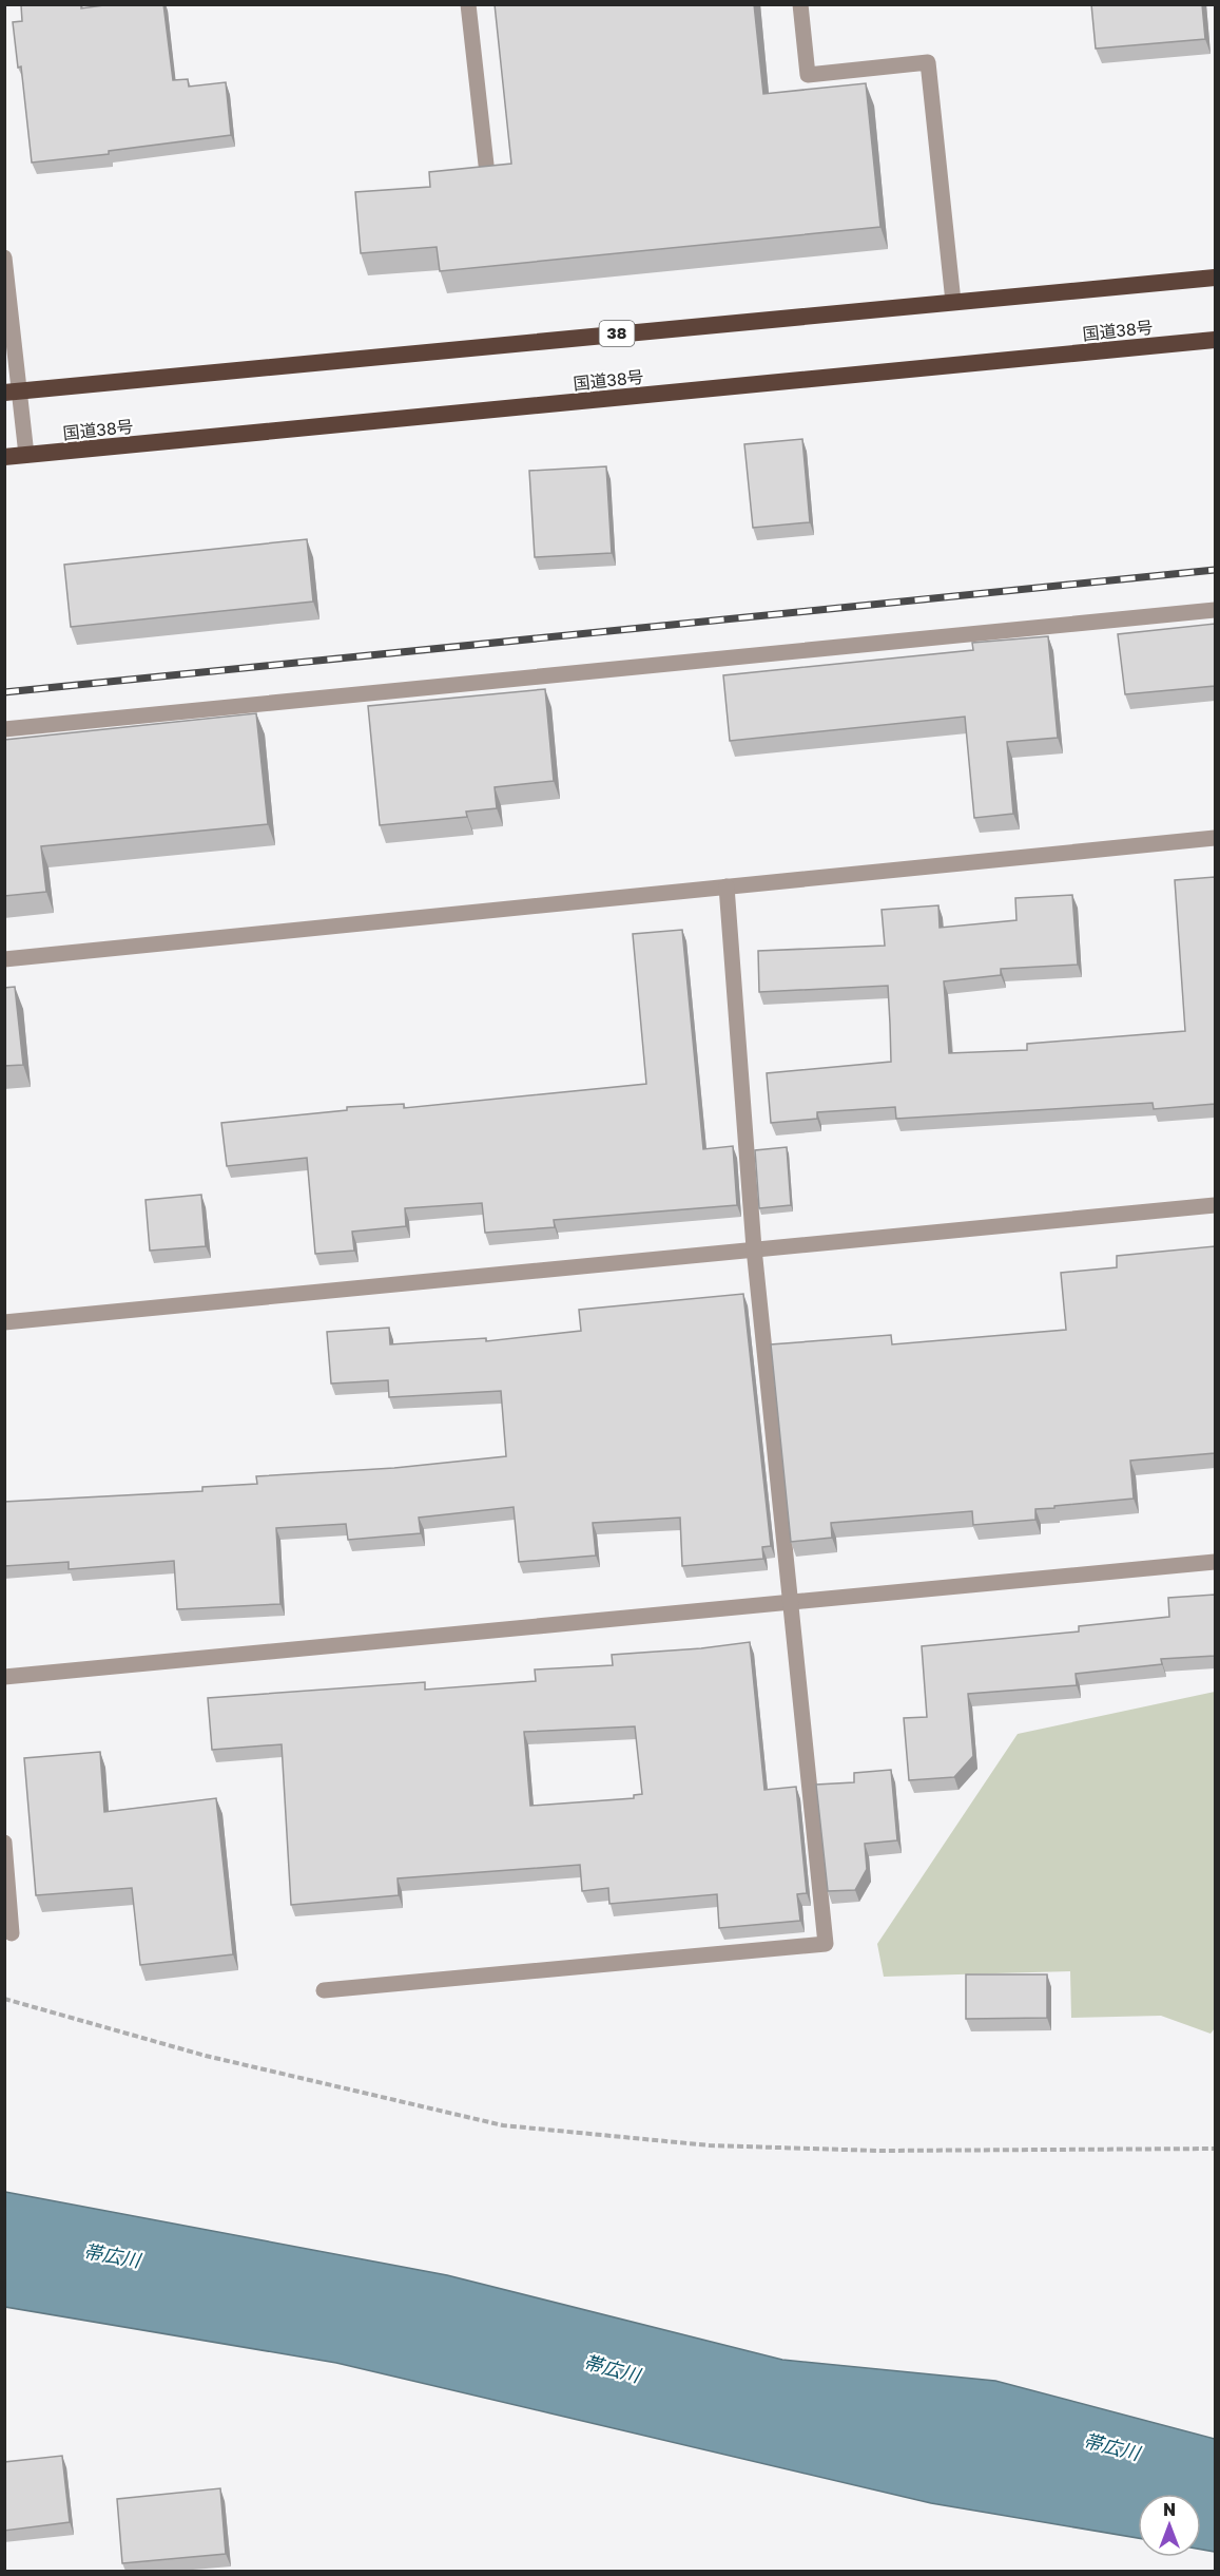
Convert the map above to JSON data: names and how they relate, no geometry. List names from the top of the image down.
{
  "streets": {
    "highway": ["国道38号", "38"]
  },
  "water": ["帯広川"],
  "north": "top"
}
